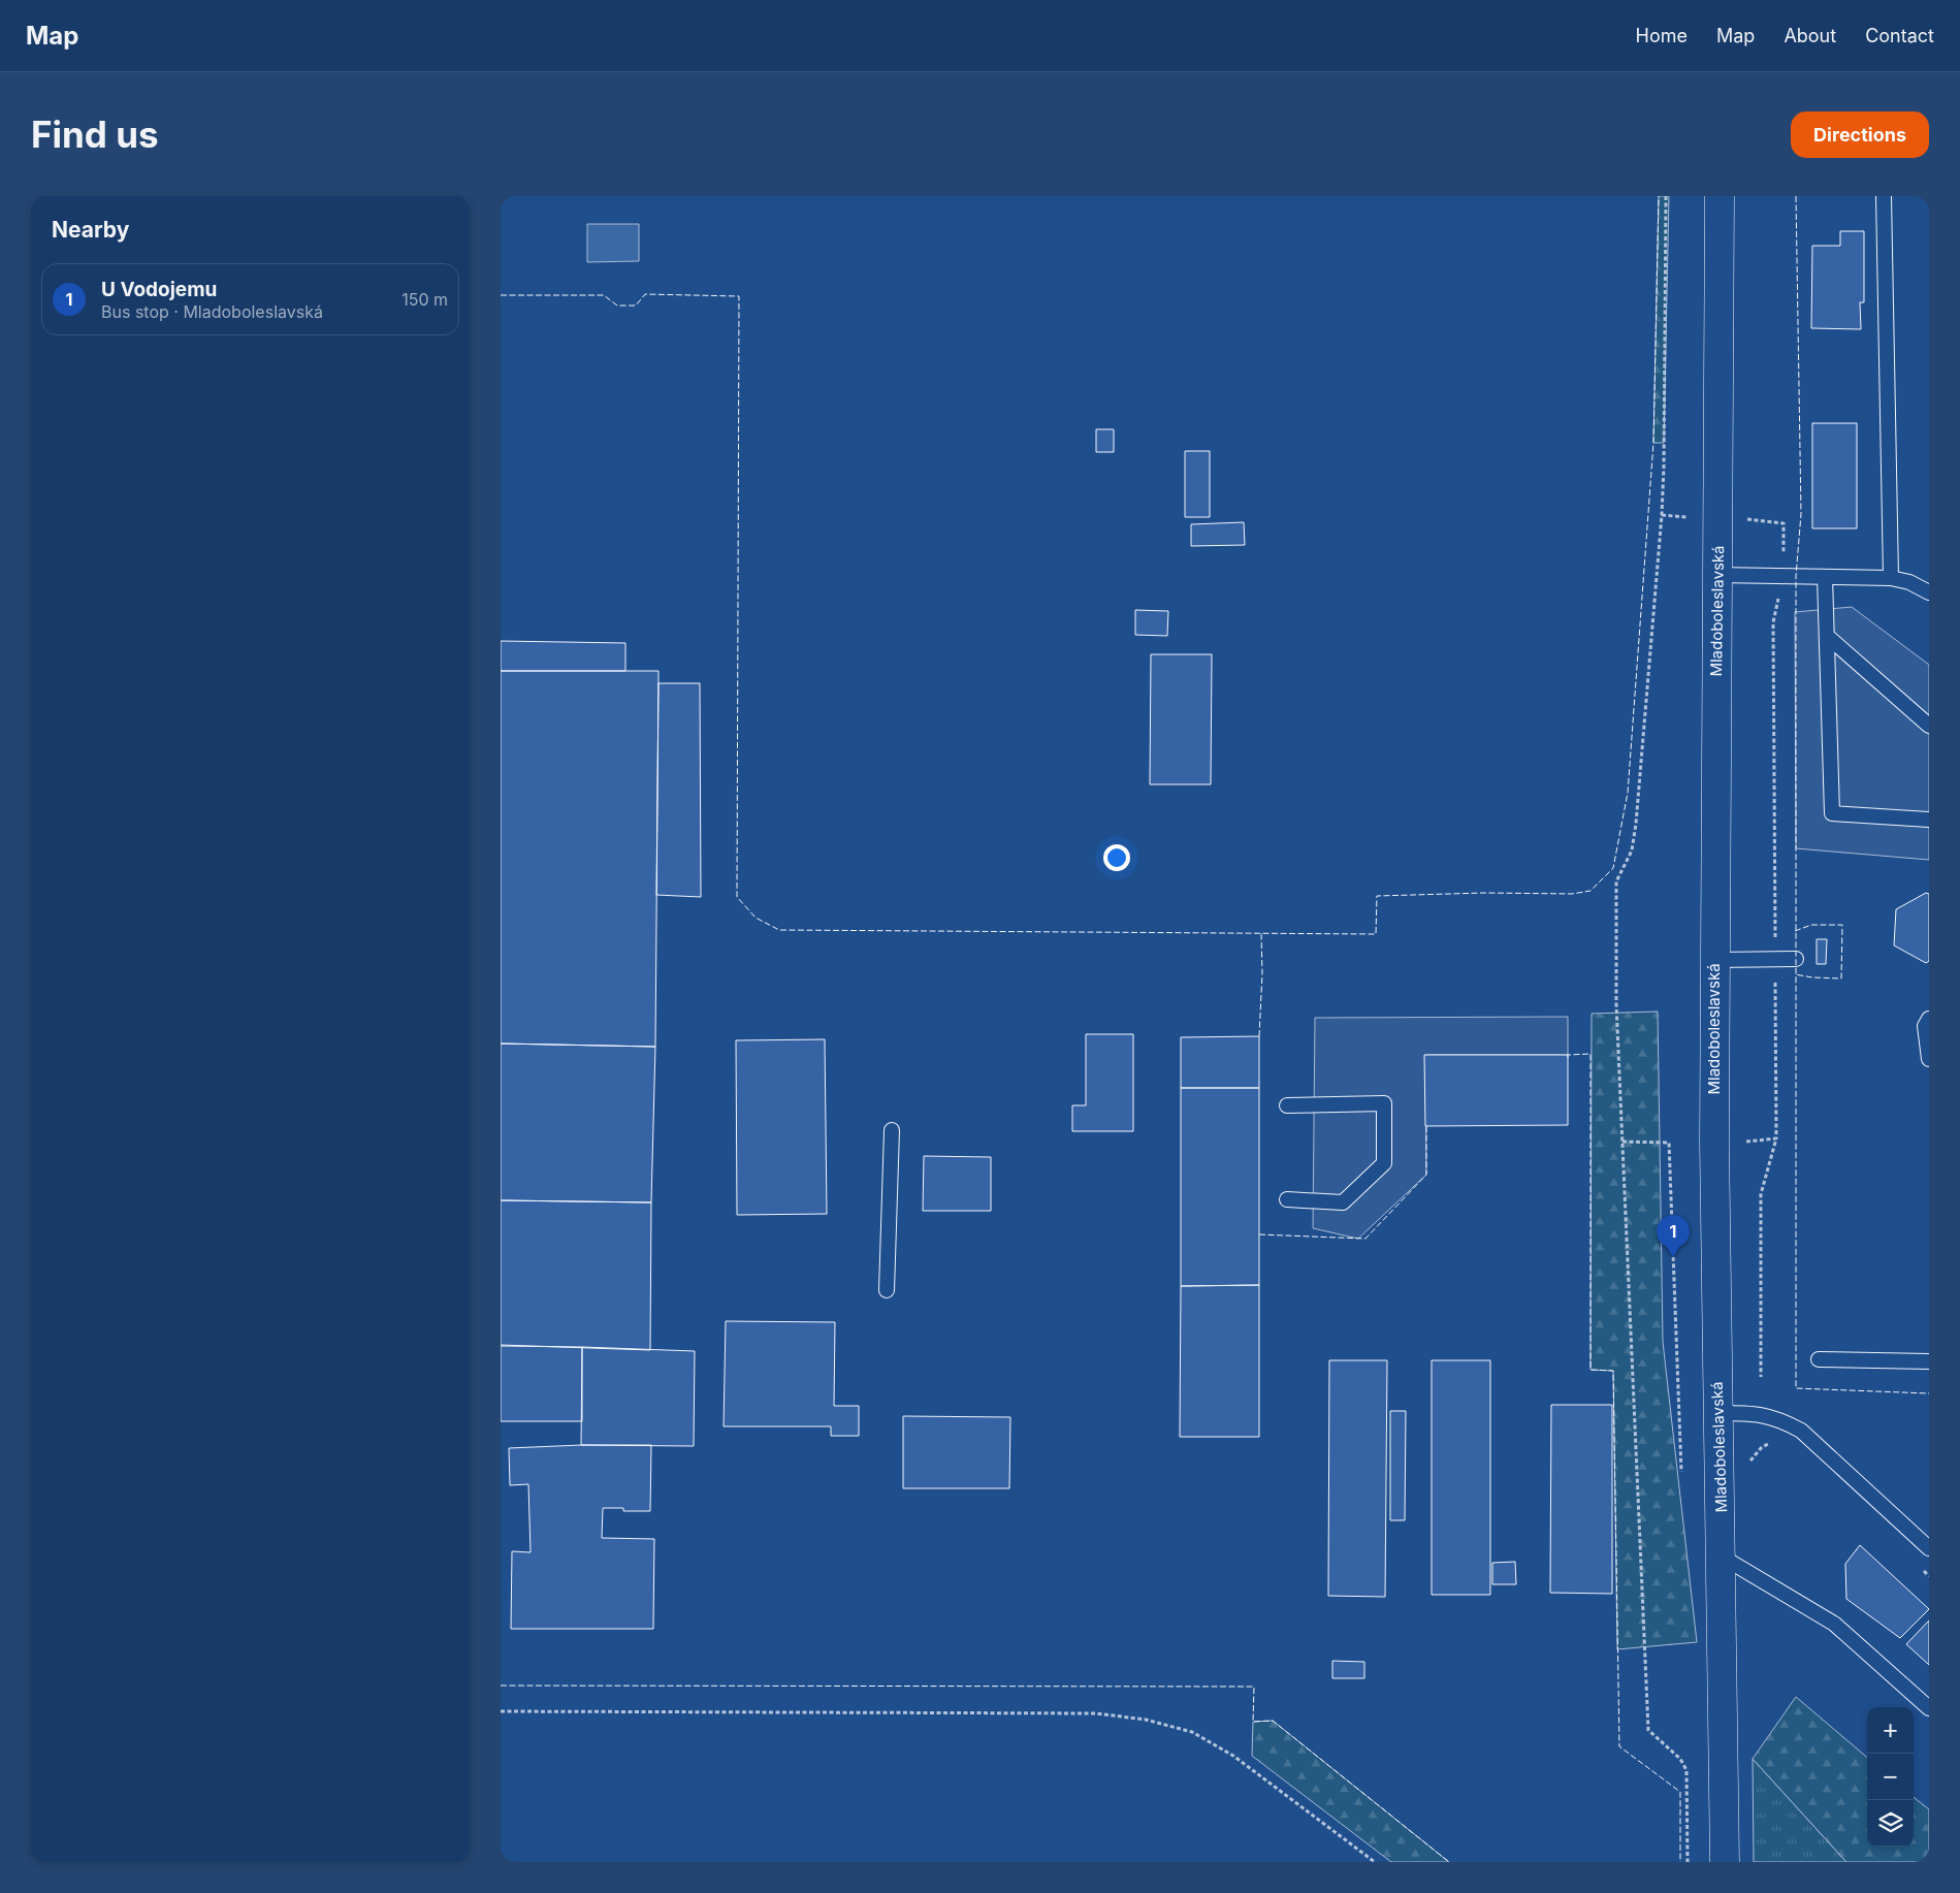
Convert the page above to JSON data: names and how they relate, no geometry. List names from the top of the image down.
{
  "streets": {
    "main road": ["Mladoboleslavská"]
  },
  "page": {
    "header": "Map",
    "nav": [
      "Home",
      "Map",
      "About",
      "Contact"
    ],
    "buttons": "Directions",
    "title": "Find us",
    "heading": "Nearby",
    "list": [
      {
        "mark": "1",
        "name": "U Vodojemu",
        "note": "Bus stop · Mladoboleslavská",
        "value": "150 m"
      }
    ],
    "pins": "1",
    "map_buttons": ["+", "−"]
  }
}
